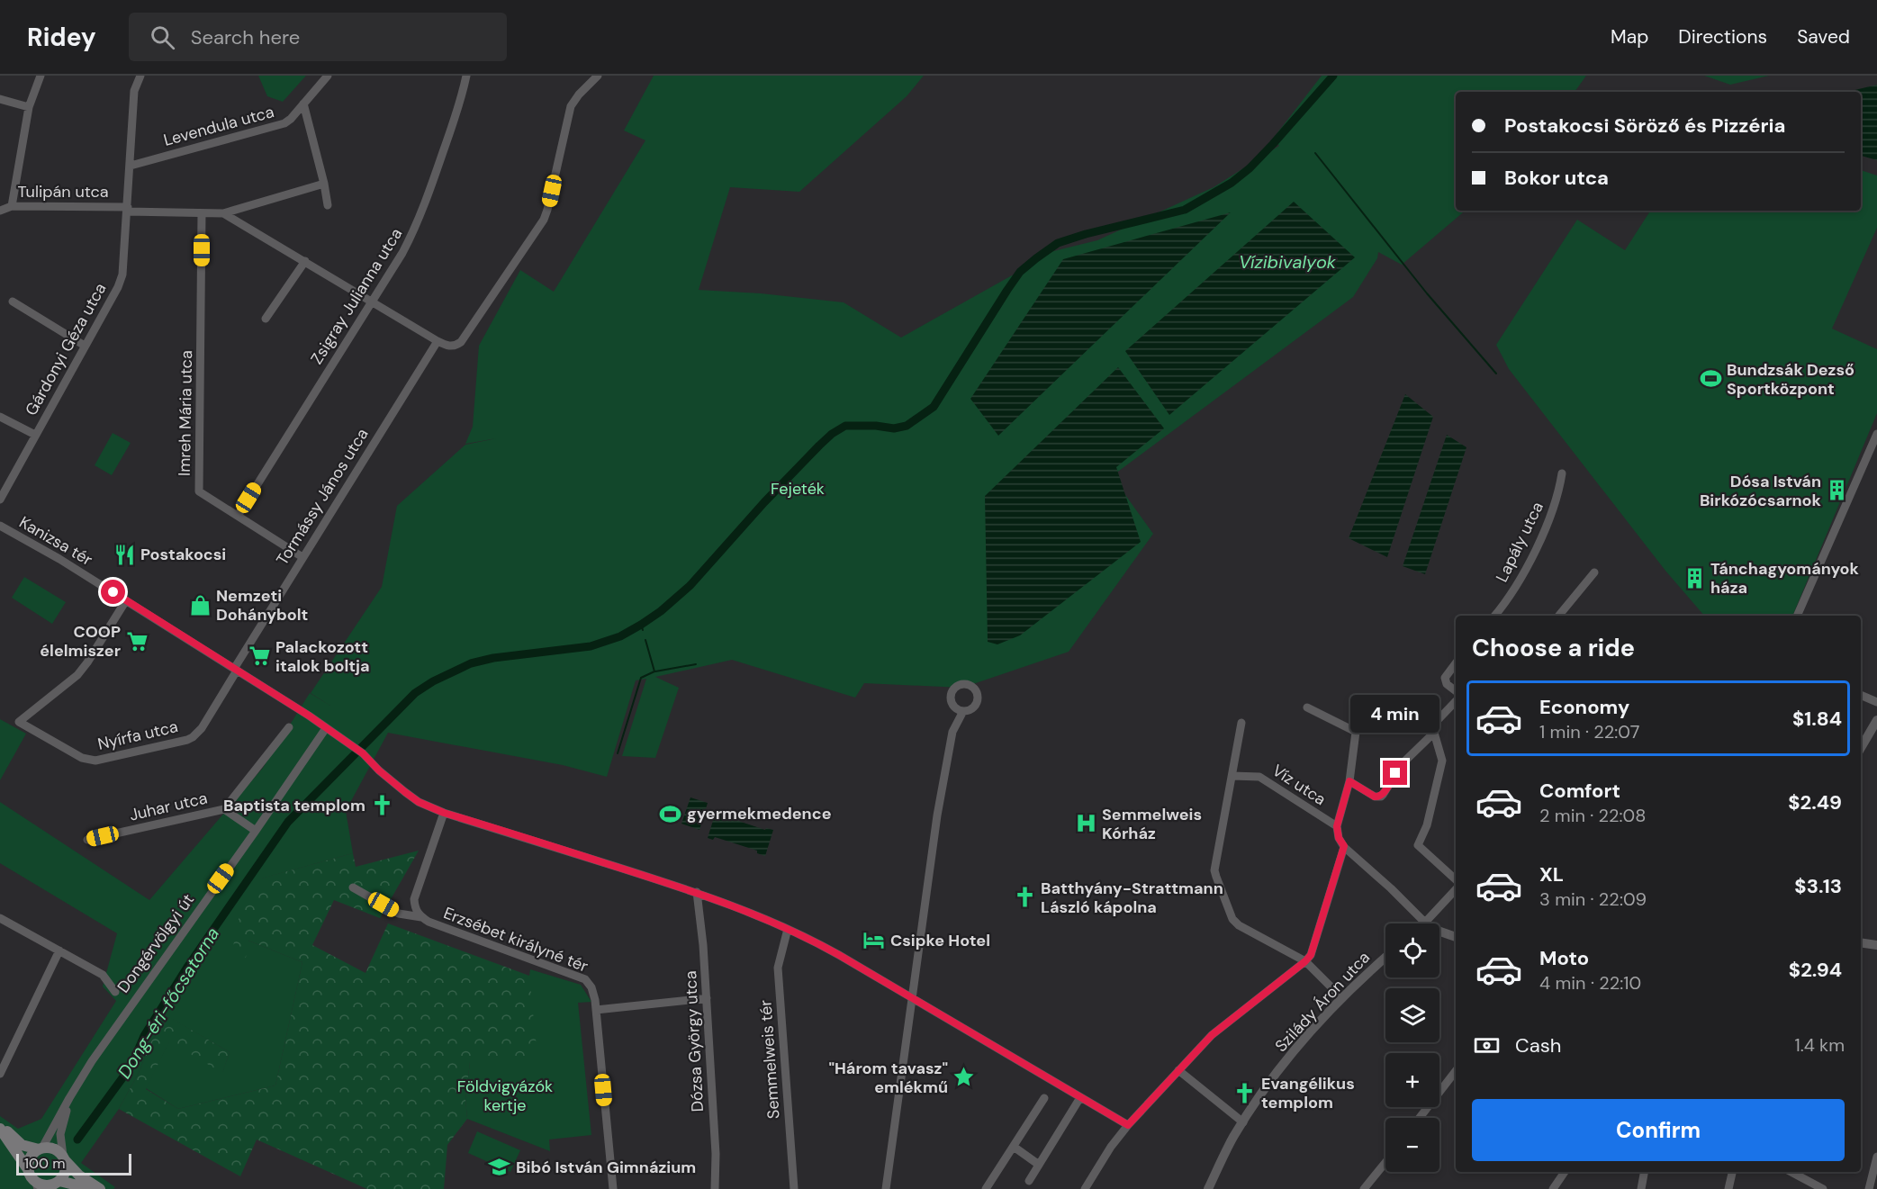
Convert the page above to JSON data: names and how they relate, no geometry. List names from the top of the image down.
{
  "streets": {
    "street": [
      "Levendula utca",
      "Tulipán utca",
      "Zsigray Julianna utca",
      "Gárdonyi Géza utca",
      "Imreh Mária utca",
      "Tormássy János utca",
      "Kanizsa tér",
      "Lapály utca",
      "Nyírfa utca",
      "Víz utca",
      "Juhar utca",
      "Erzsébet királyné tér",
      "Dongérvölgyi út",
      "Szilády Áron utca",
      "Dózsa György utca",
      "Semmelweis tér"
    ]
  },
  "crossings": [
    ["Levendula utca", "Gárdonyi Géza utca"],
    ["Tulipán utca", "Gárdonyi Géza utca"],
    ["Tulipán utca", "Imreh Mária utca"],
    ["Zsigray Julianna utca", "Imreh Mária utca"],
    ["Imreh Mária utca", "Tormássy János utca"],
    ["Tormássy János utca", "Kanizsa tér"],
    ["Tormássy János utca", "Nyírfa utca"],
    ["Kanizsa tér", "Nyírfa utca"],
    ["Kanizsa tér", "Erzsébet királyné tér"],
    ["Kanizsa tér", "Dongérvölgyi út"],
    ["Kanizsa tér", "Dózsa György utca"],
    ["Kanizsa tér", "Semmelweis tér"],
    ["Juhar utca", "Dongérvölgyi út"]
  ],
  "water": ["Vízibivalyok", "Dong-éri-főcsatorna"],
  "parks": ["Fejeték", "Földvigyázók kertje"],
  "places": {
    "sports": ["Bundzsák Dezső Sportközpont", "gyermekmedence"],
    "building": ["Dósa István Birkózócsarnok", "Tánchagyományok háza"],
    "restaurant": ["Postakocsi"],
    "shop": ["Nemzeti Dohánybolt"],
    "supermarket": ["COOP élelmiszer", "Palackozott italok boltja"],
    "church": ["Baptista templom", "Batthyány-Strattmann László kápolna", "Evangélikus templom"],
    "hospital": ["Semmelweis Kórház"],
    "hotel": ["Csipke Hotel"],
    "place": ["\"Három tavasz\" emlékmű"],
    "school or university": ["Bibó István Gimnázium"]
  },
  "scale_bar": "100 m",
  "page": {
    "header": "Ridey",
    "search": "Search here",
    "nav": ["Map", "Directions", "Saved"],
    "banner": ["Postakocsi Söröző és Pizzéria", "Bokor utca"],
    "heading": "Choose a ride",
    "list": [
      {
        "name": "Economy",
        "note": "1 min · 22:07",
        "value": "$1.84"
      },
      {
        "name": "Comfort",
        "note": "2 min · 22:08",
        "value": "$2.49"
      },
      {
        "name": "XL",
        "note": "3 min · 22:09",
        "value": "$3.13"
      },
      {
        "name": "Moto",
        "note": "4 min · 22:10",
        "value": "$2.94"
      }
    ],
    "bubble": "4 min",
    "map_buttons": ["+", "−"],
    "pay": ["Cash", "1.4 km"],
    "buttons": "Confirm",
    "scale": "100 m"
  }
}
